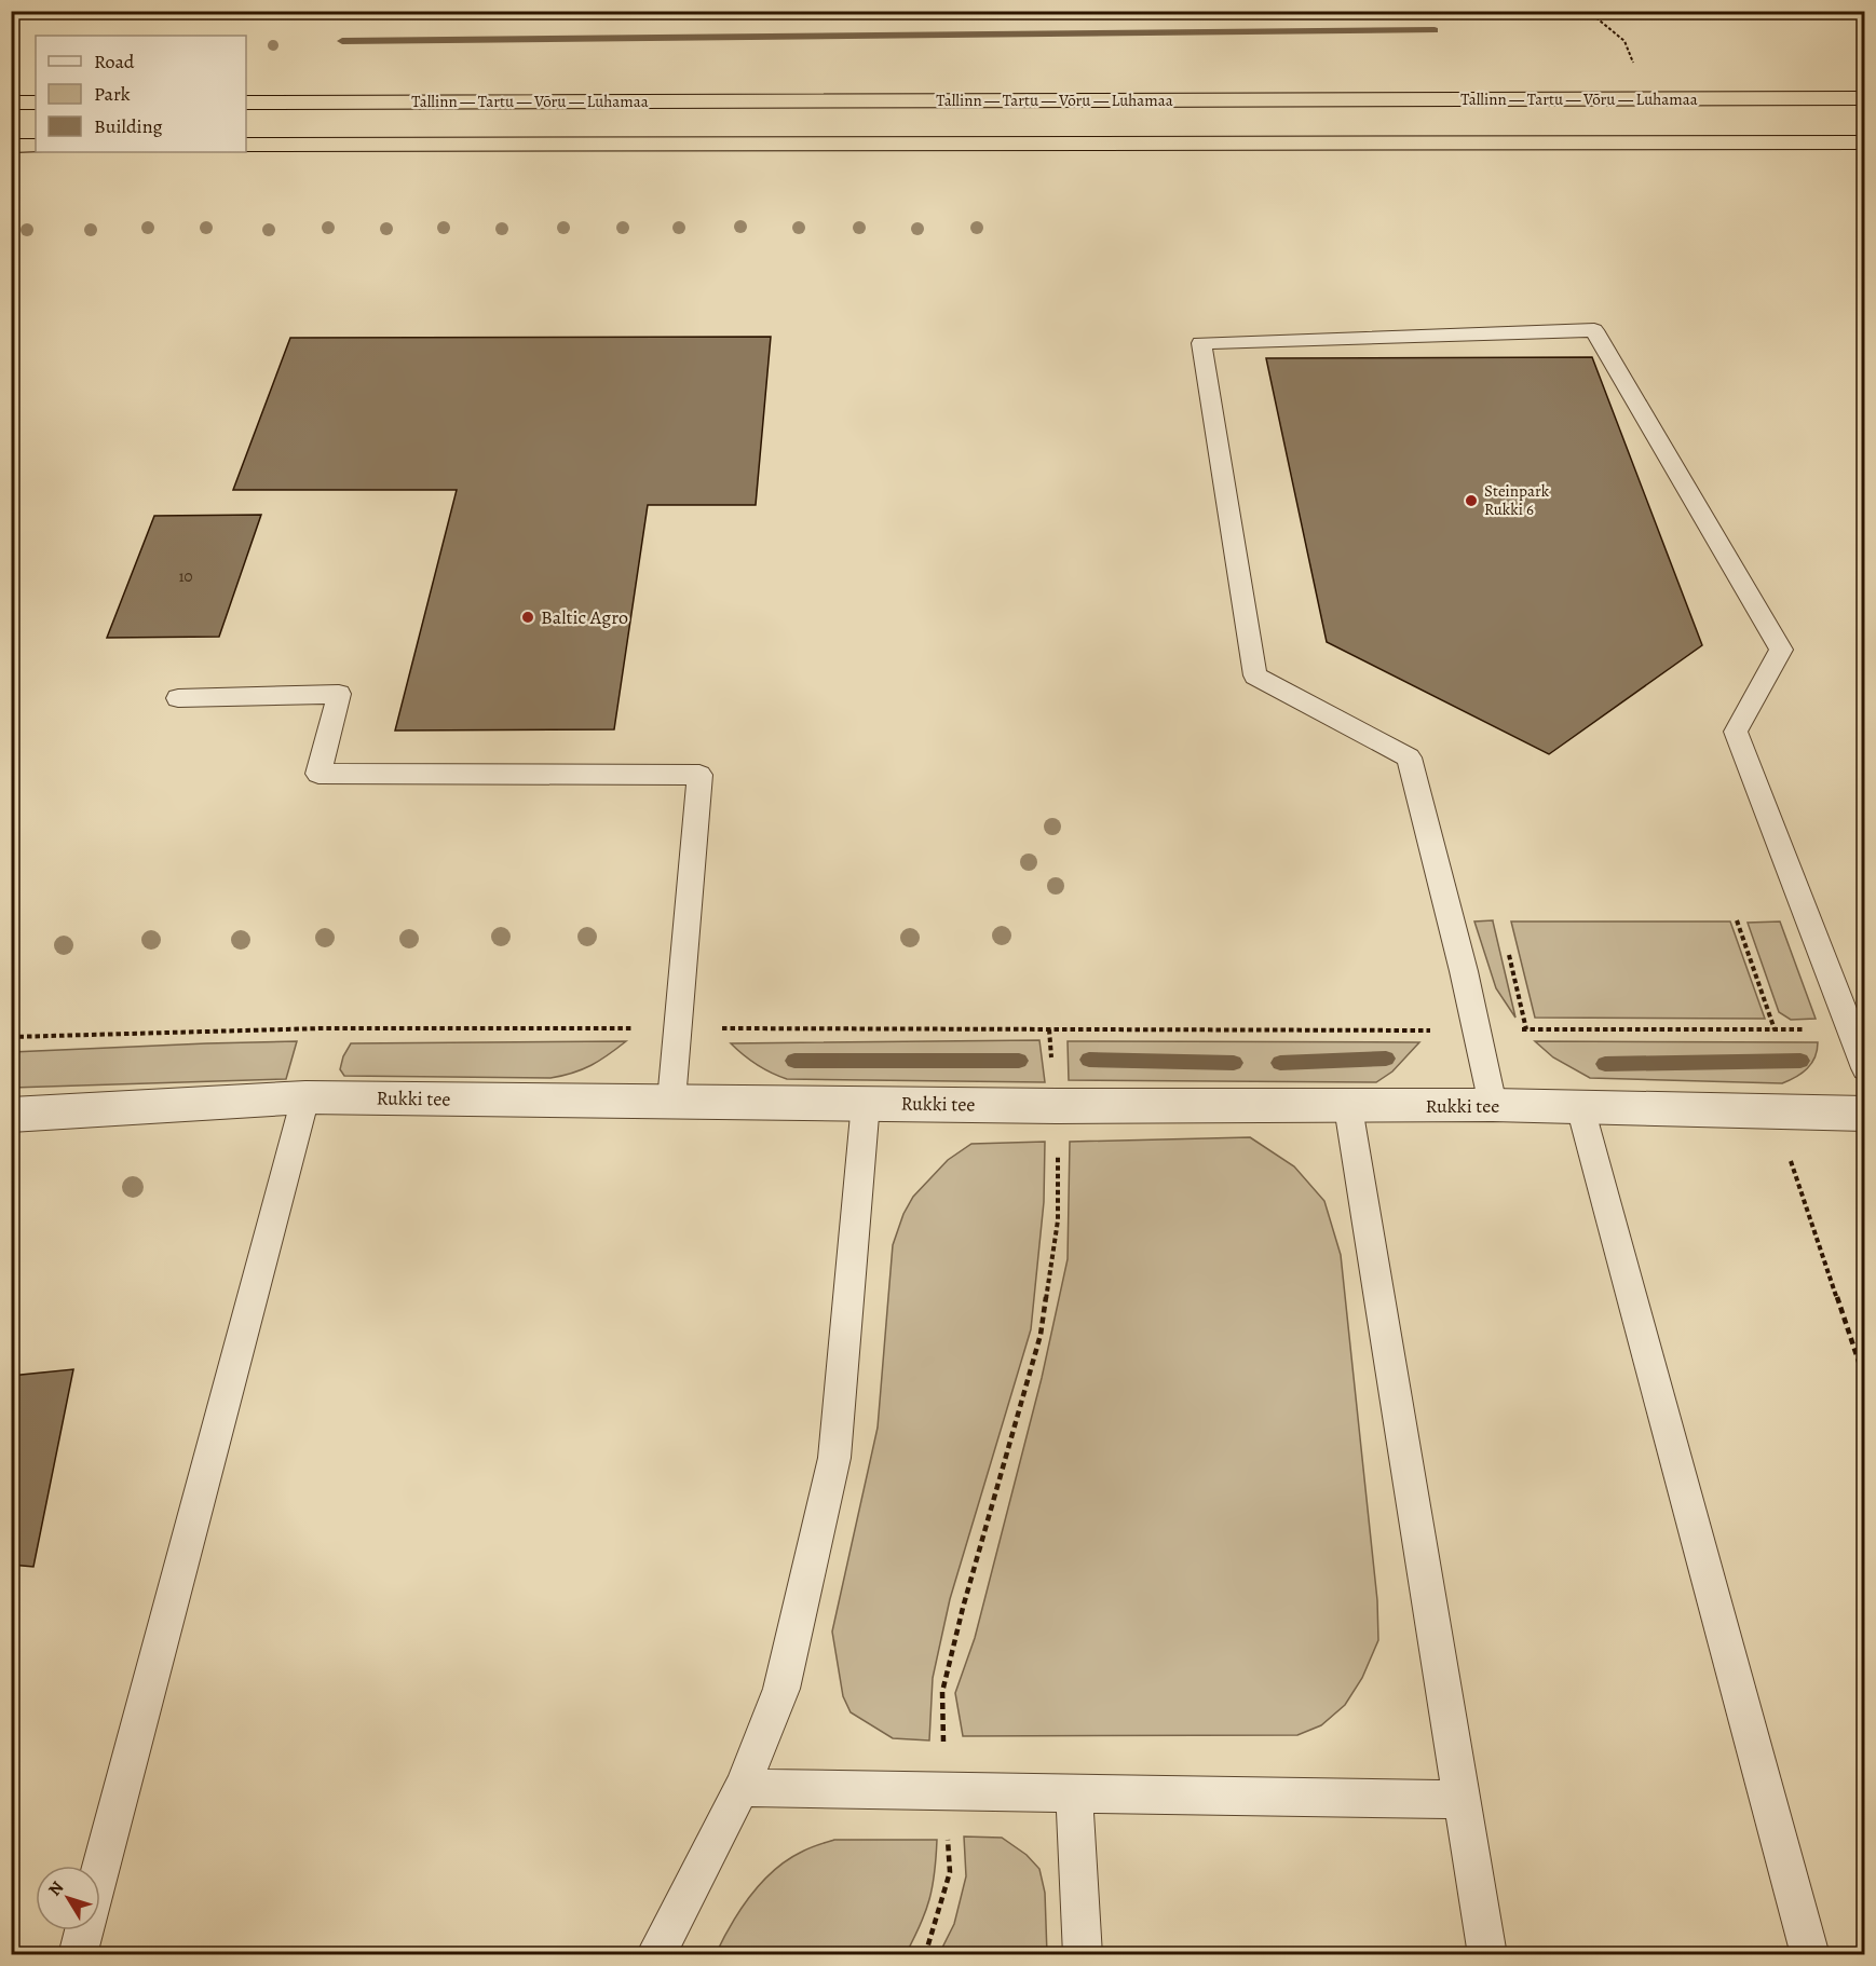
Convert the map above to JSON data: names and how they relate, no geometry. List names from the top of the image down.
{
  "streets": {
    "highway": ["Tallinn — Tartu — Võru — Luhamaa"],
    "street": ["Rukki tee"]
  },
  "places": ["Steinpark Rukki 6", "Baltic Agro"],
  "house_numbers": ["10"],
  "legend": ["Road", "Park", "Building"],
  "north": "top left"
}
